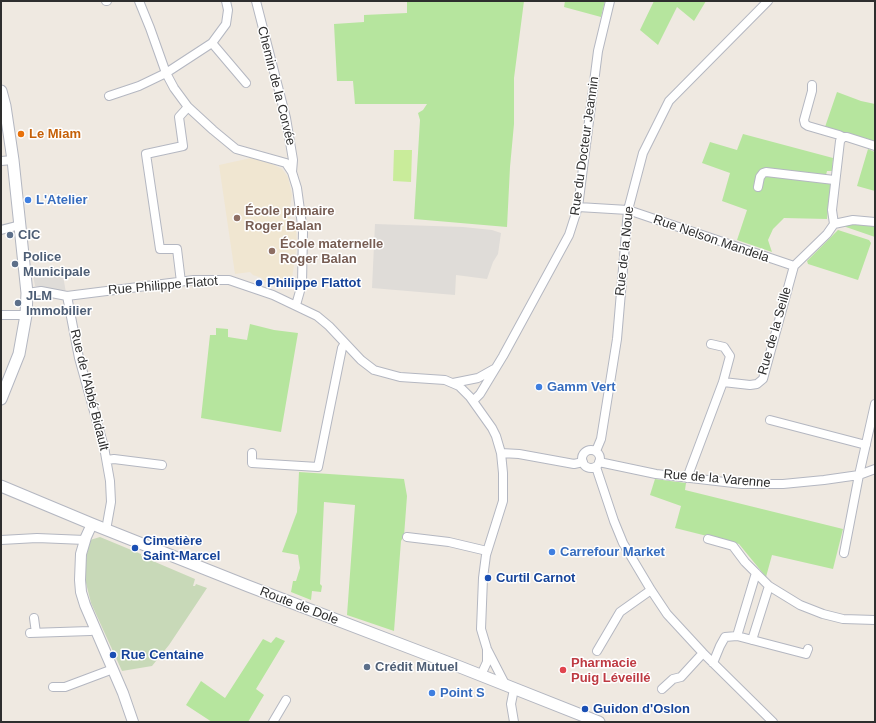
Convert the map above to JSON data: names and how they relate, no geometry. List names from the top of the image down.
{
  "streets": {
    "main road": ["Route de Dole"],
    "street": [
      "Chemin de la Corvée",
      "Rue du Docteur Jeannin",
      "Rue Nelson Mandela",
      "Rue de la Noue",
      "Rue Philippe Flatot",
      "Rue de la Seille",
      "Rue de l'Abbé Bidault",
      "Rue de la Varenne"
    ]
  },
  "crossings": [
    ["Chemin de la Corvée", "Rue Philippe Flatot"],
    ["Rue du Docteur Jeannin", "Rue Nelson Mandela"],
    ["Rue du Docteur Jeannin", "Rue Philippe Flatot"],
    ["Rue Nelson Mandela", "Rue de la Noue"],
    ["Rue Nelson Mandela", "Rue de la Seille"],
    ["Rue de la Noue", "Rue de la Varenne"],
    ["Rue Philippe Flatot", "Rue de l'Abbé Bidault"],
    ["Rue Philippe Flatot", "Route de Dole"],
    ["Rue de l'Abbé Bidault", "Route de Dole"]
  ],
  "places": [
    "Le Miam",
    "L'Atelier",
    "École primaire Roger Balan",
    "CIC",
    "École maternelle Roger Balan",
    "Police Municipale",
    "Philippe Flattot",
    "JLM Immobilier",
    "Gamm Vert",
    "Cimetière Saint-Marcel",
    "Carrefour Market",
    "Curtil Carnot",
    "Rue Centaine",
    "Crédit Mutuel",
    "Pharmacie Puig Léveillé",
    "Point S",
    "Guidon d'Oslon"
  ]
}
